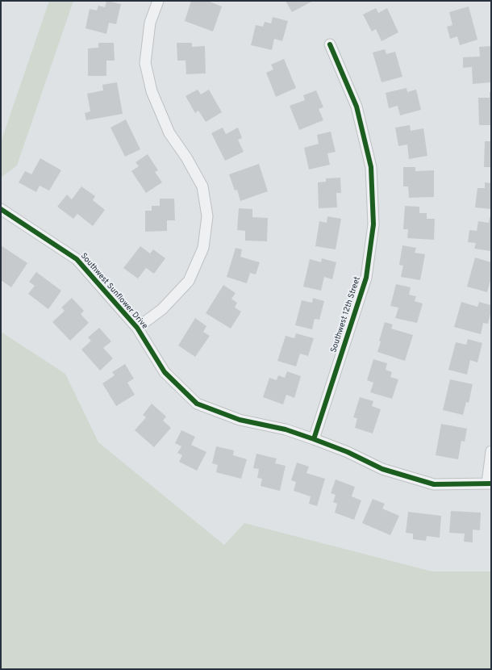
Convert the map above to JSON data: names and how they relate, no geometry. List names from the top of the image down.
{
  "streets": {
    "street": ["Southwest Sunflower Drive", "Southwest 12th Street"]
  },
  "crossings": [
    ["Southwest Sunflower Drive", "Southwest 12th Street"]
  ]
}
